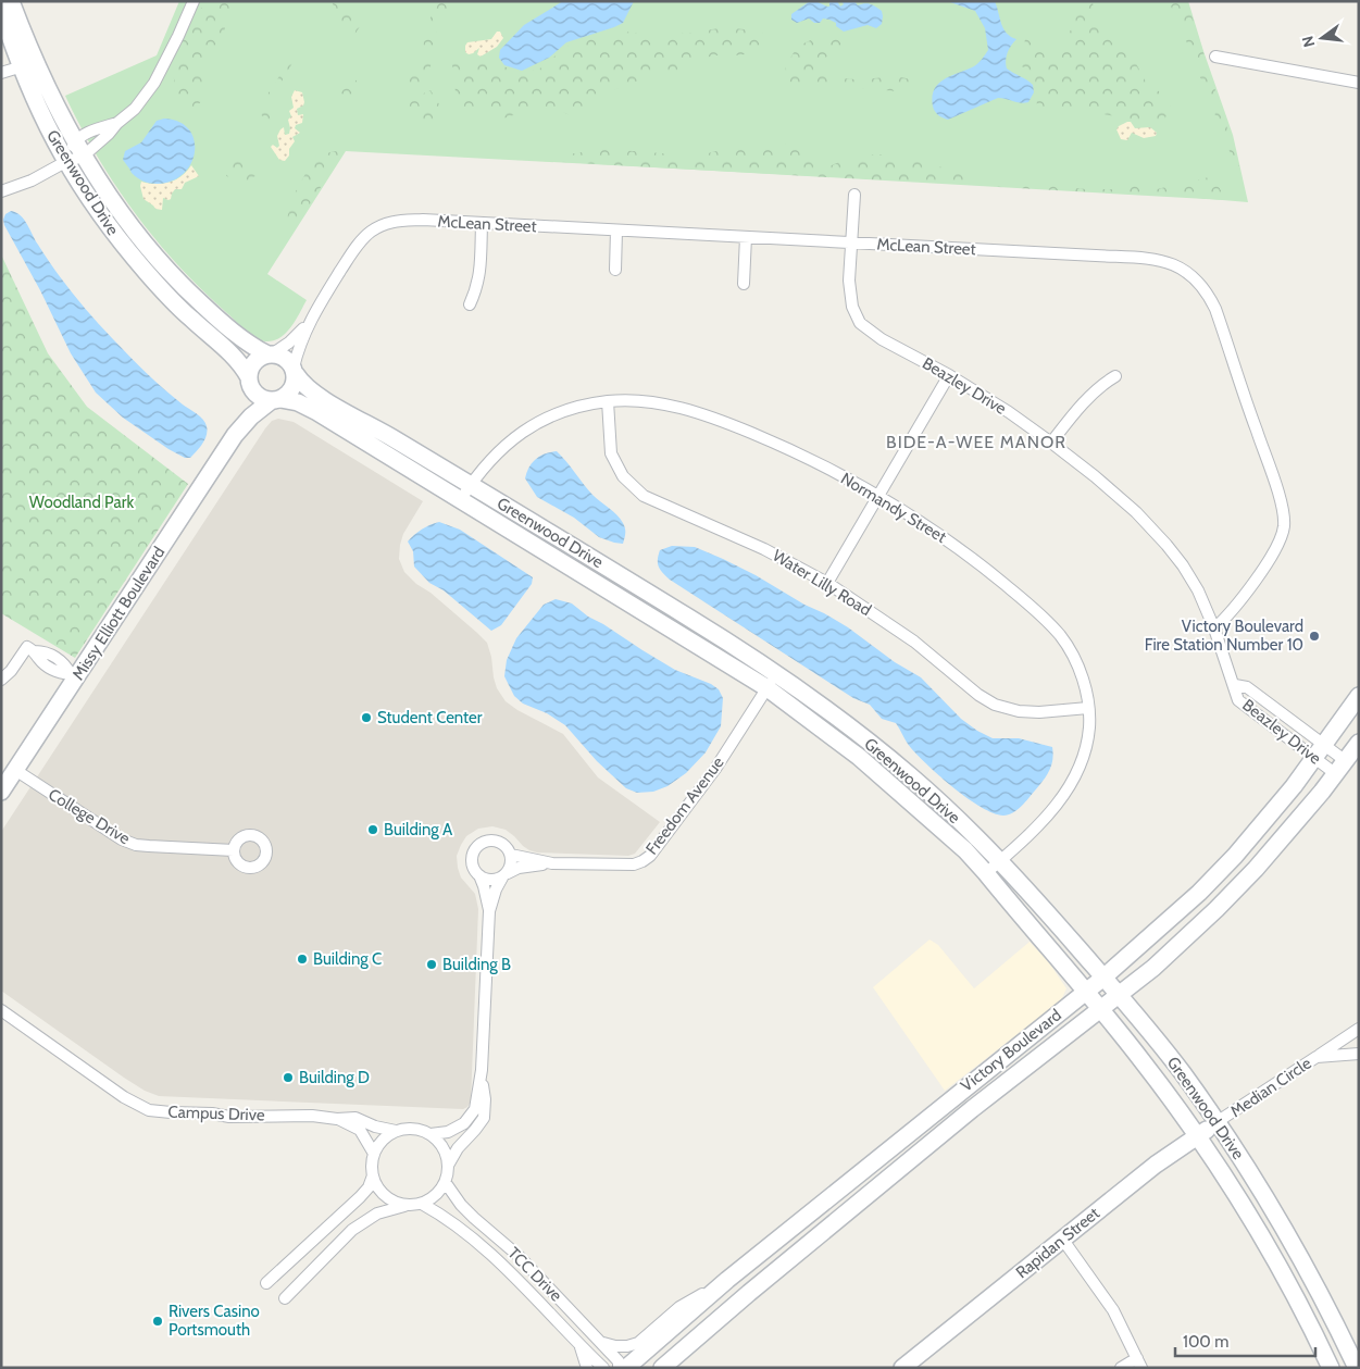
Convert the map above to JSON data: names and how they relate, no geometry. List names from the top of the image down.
{
  "streets": {
    "street": [
      "Greenwood Drive",
      "McLean Street",
      "Beazley Drive",
      "Normandy Street",
      "Water Lilly Road",
      "Missy Elliott Boulevard",
      "Freedom Avenue",
      "College Drive",
      "Victory Boulevard",
      "Median Circle",
      "Campus Drive",
      "Rapidan Street",
      "TCC Drive"
    ]
  },
  "crossings": [
    ["Greenwood Drive", "McLean Street"],
    ["Greenwood Drive", "Normandy Street"],
    ["Greenwood Drive", "Missy Elliott Boulevard"],
    ["Greenwood Drive", "Freedom Avenue"],
    ["Greenwood Drive", "Victory Boulevard"],
    ["Greenwood Drive", "Median Circle"],
    ["Greenwood Drive", "Rapidan Street"],
    ["McLean Street", "Beazley Drive"],
    ["McLean Street", "Missy Elliott Boulevard"],
    ["Beazley Drive", "Victory Boulevard"],
    ["Normandy Street", "Water Lilly Road"],
    ["Missy Elliott Boulevard", "College Drive"],
    ["Freedom Avenue", "Campus Drive"],
    ["Freedom Avenue", "TCC Drive"],
    ["Median Circle", "Rapidan Street"],
    ["Campus Drive", "TCC Drive"]
  ],
  "districts": ["BIDE-A-WEE MANOR"],
  "parks": ["Woodland Park"],
  "places": [
    "Victory Boulevard Fire Station Number 10",
    "Student Center",
    "Building A",
    "Building C",
    "Building B",
    "Building D",
    "Rivers Casino Portsmouth"
  ],
  "scale_bar": "100 m",
  "north": "left"
}
